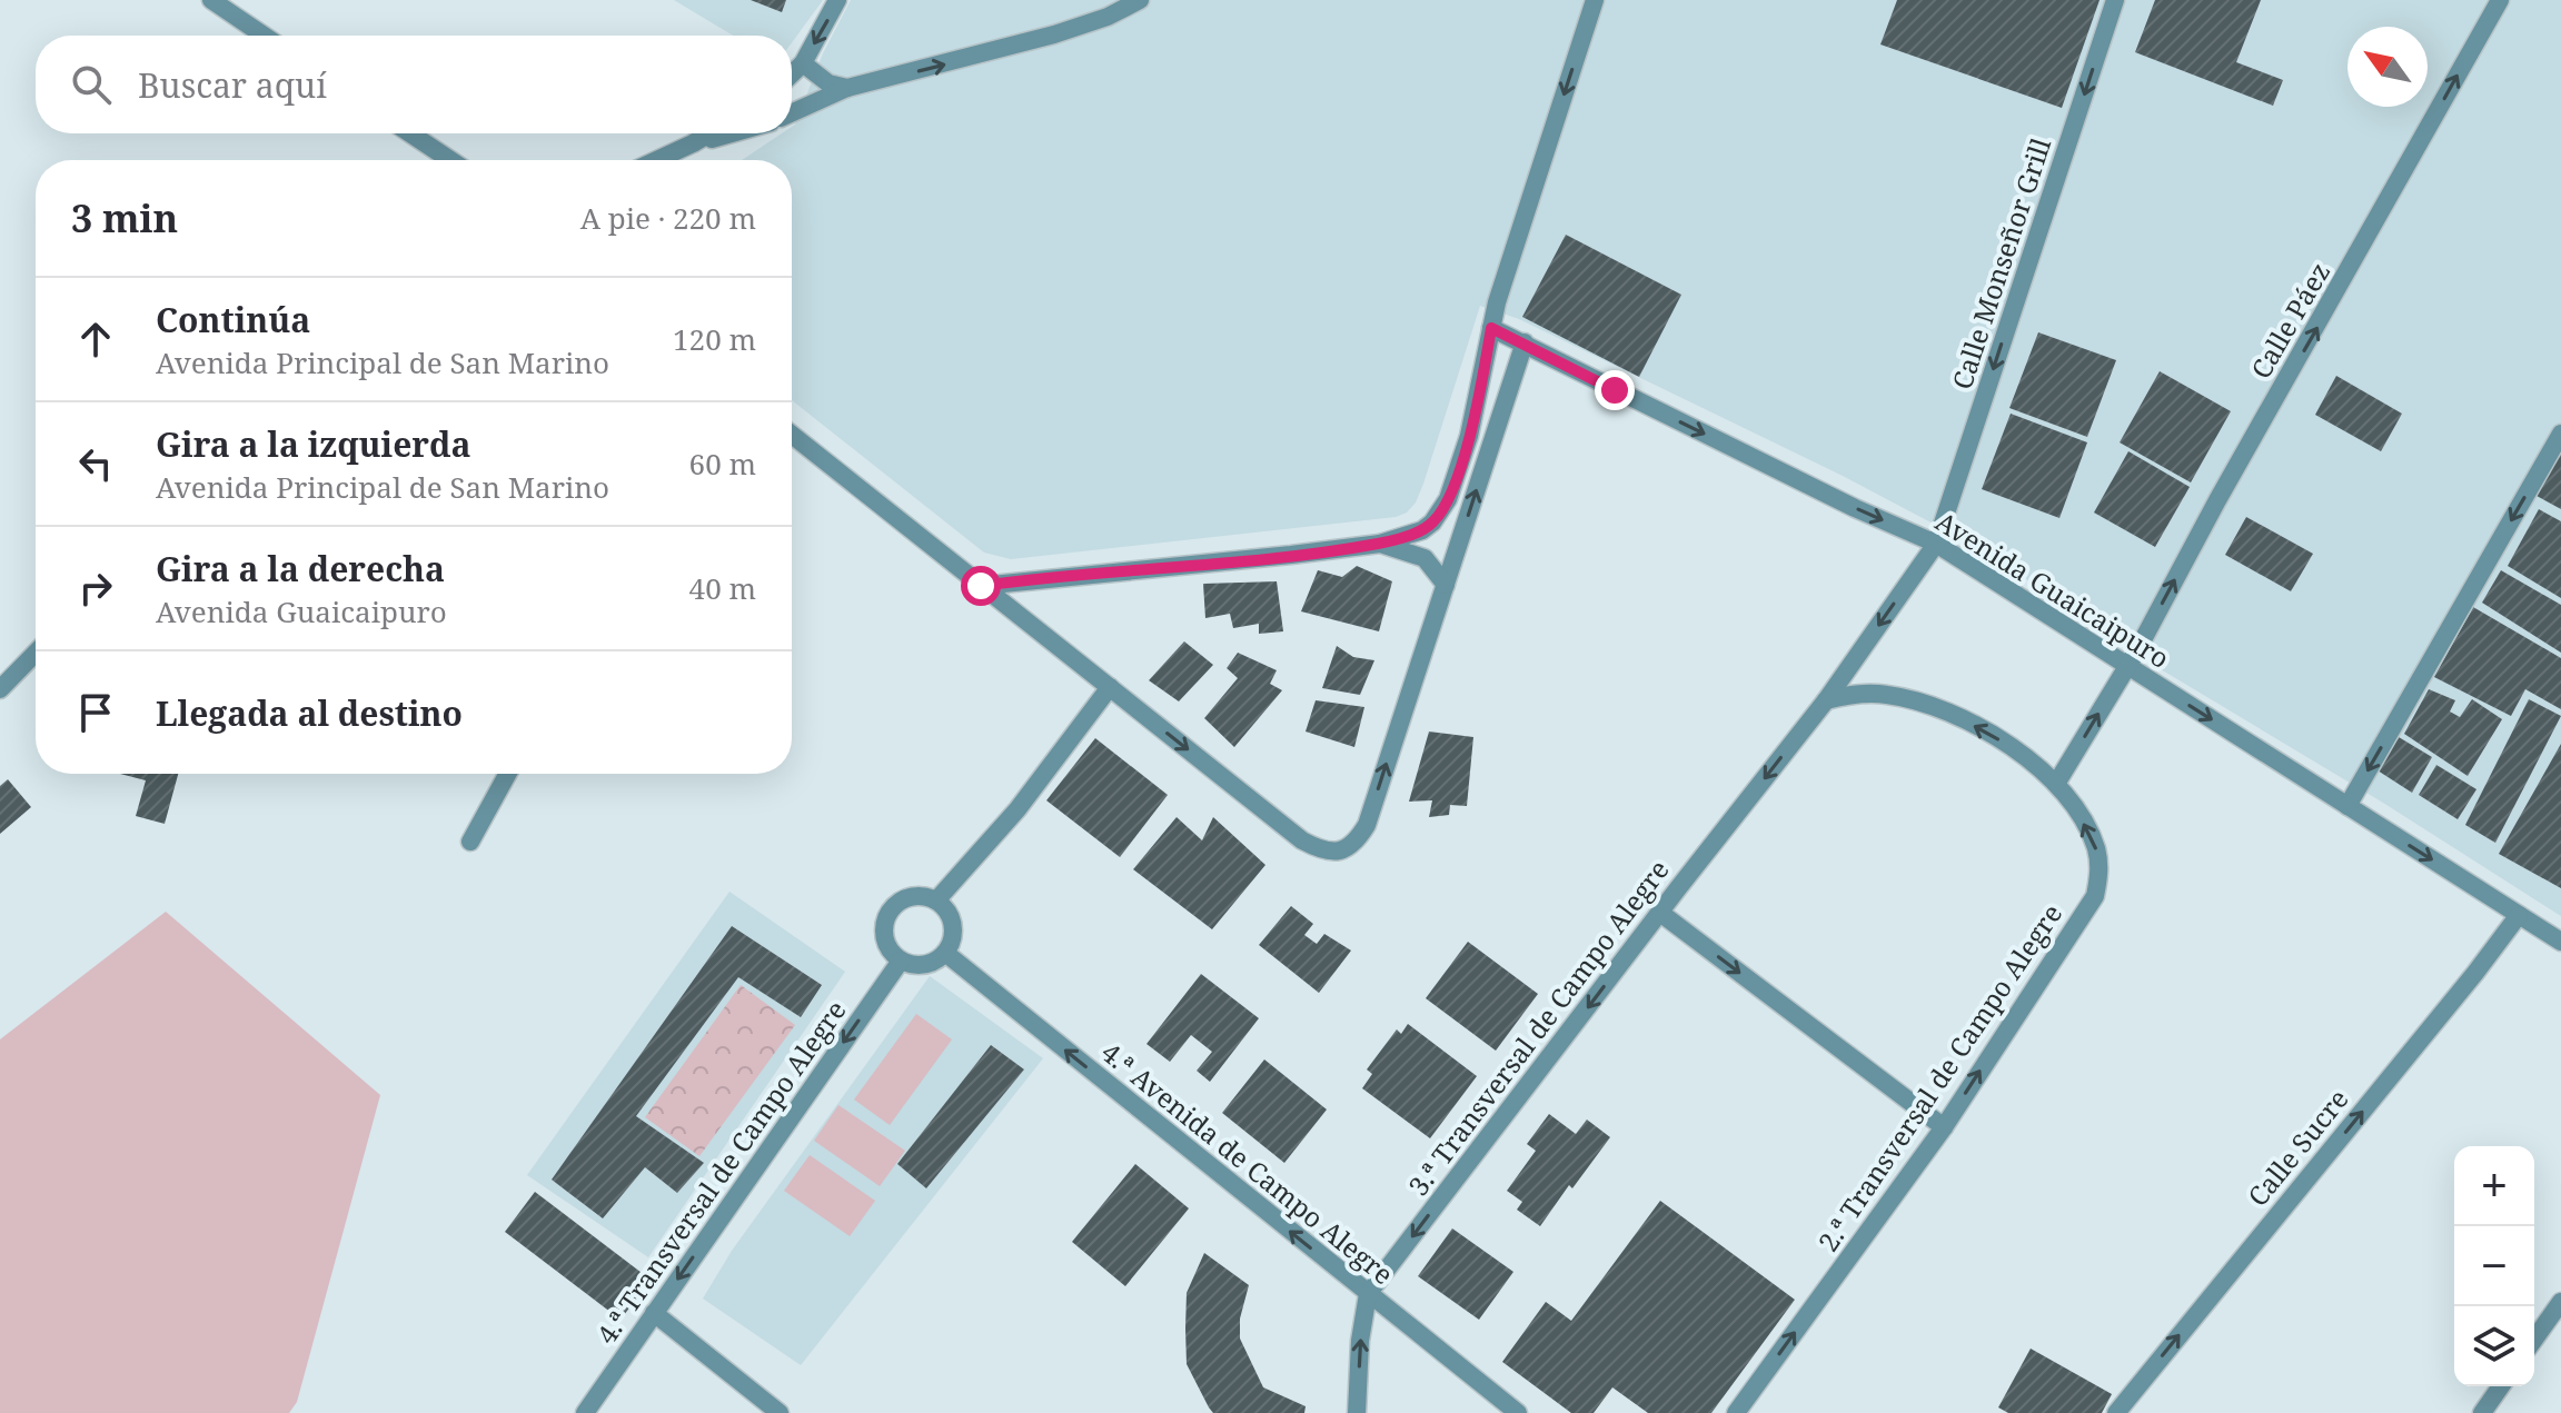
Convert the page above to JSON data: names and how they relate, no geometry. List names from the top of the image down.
{
  "streets": {
    "street": [
      "Calle Monseñor Grill",
      "Calle Páez",
      "Avenida Guaicaipuro",
      "3.ª Transversal de Campo Alegre",
      "2.ª Transversal de Campo Alegre",
      "Calle Sucre",
      "4.ª Avenida de Campo Alegre",
      "4.ª Transversal de Campo Alegre"
    ]
  },
  "crossings": [
    ["Calle Monseñor Grill", "Avenida Guaicaipuro"],
    ["Calle Monseñor Grill", "3.ª Transversal de Campo Alegre"],
    ["Calle Páez", "Avenida Guaicaipuro"],
    ["Avenida Guaicaipuro", "3.ª Transversal de Campo Alegre"],
    ["Avenida Guaicaipuro", "Calle Sucre"],
    ["3.ª Transversal de Campo Alegre", "4.ª Avenida de Campo Alegre"],
    ["4.ª Avenida de Campo Alegre", "4.ª Transversal de Campo Alegre"]
  ],
  "one_way": [
    "Calle Monseñor Grill",
    "Calle Páez",
    "Avenida Guaicaipuro",
    "2.ª Transversal de Campo Alegre",
    "Calle Sucre",
    "4.ª Avenida de Campo Alegre",
    "4.ª Transversal de Campo Alegre"
  ],
  "north": "top left",
  "page": {
    "search": "Buscar aquí",
    "heading": ["3 min", "A pie · 220 m"],
    "list": [
      ["Continúa", "Avenida Principal de San Marino", "120 m"],
      ["Gira a la izquierda", "Avenida Principal de San Marino", "60 m"],
      ["Gira a la derecha", "Avenida Guaicaipuro", "40 m"],
      "Llegada al destino"
    ],
    "map_buttons": ["+", "−"]
  }
}
